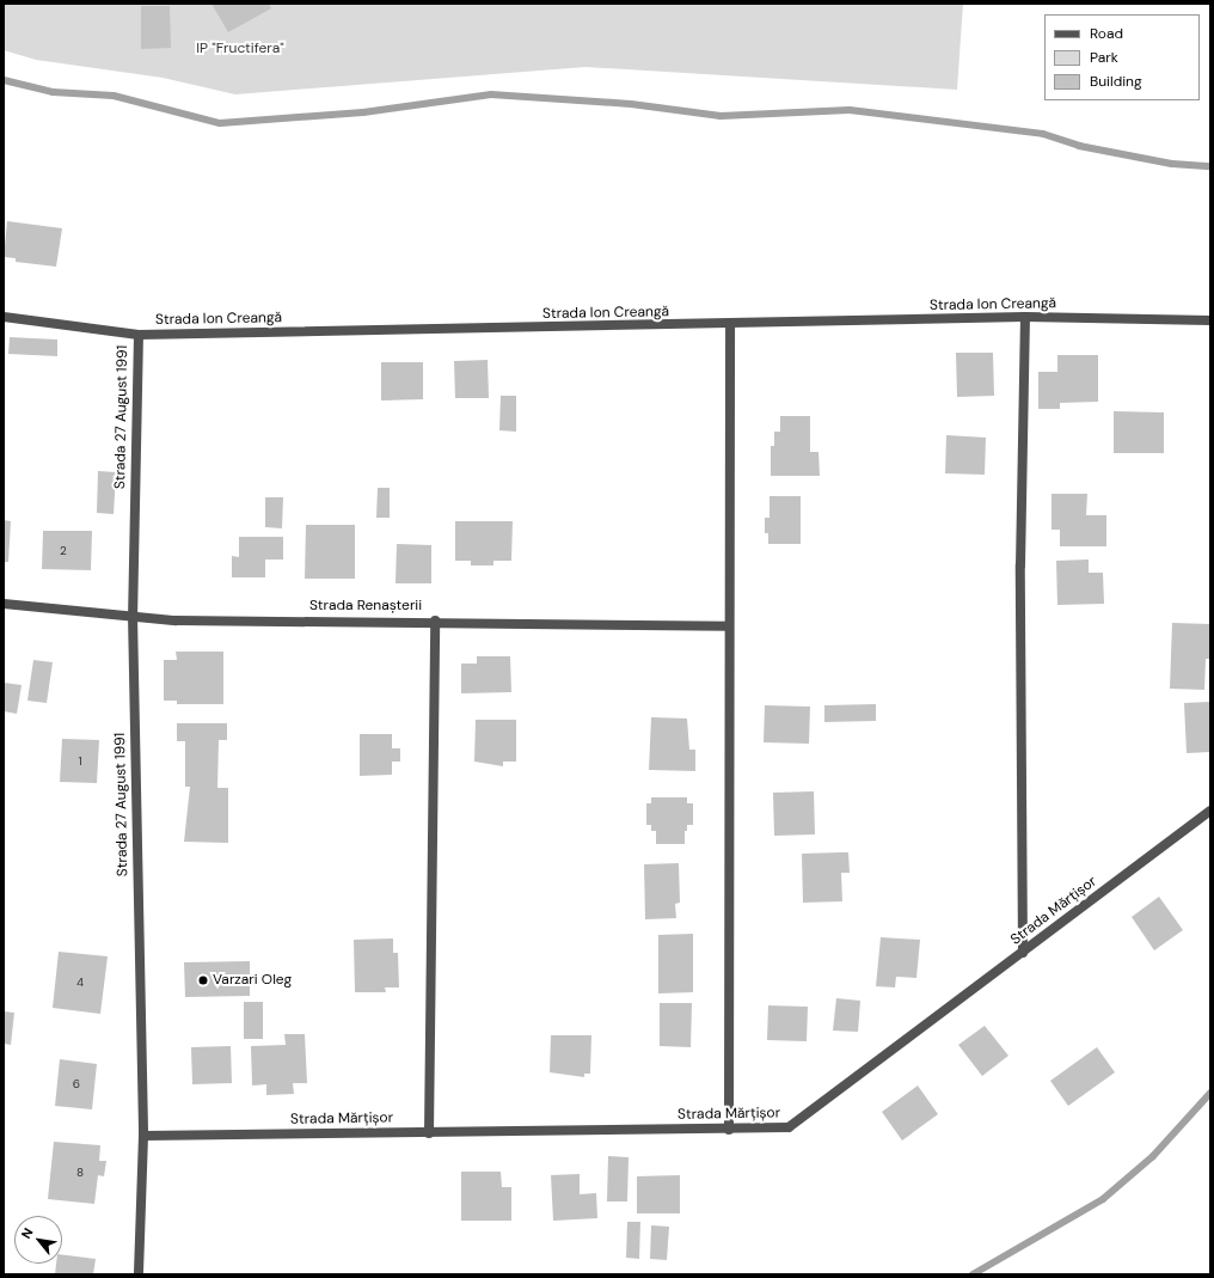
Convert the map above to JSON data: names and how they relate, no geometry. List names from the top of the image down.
{
  "streets": {
    "street": [
      "Strada Ion Creangă",
      "Strada 27 August 1991",
      "Strada Renașterii",
      "Strada Mărțișor"
    ]
  },
  "crossings": [
    ["Strada Ion Creangă", "Strada 27 August 1991"],
    ["Strada 27 August 1991", "Strada Renașterii"],
    ["Strada 27 August 1991", "Strada Mărțișor"]
  ],
  "parks": ["IP \"Fructifera\""],
  "places": ["Varzari Oleg"],
  "house_numbers": [
    "2",
    "1",
    "4",
    "6",
    "8"
  ],
  "legend": ["Road", "Park", "Building"],
  "north": "top left"
}
